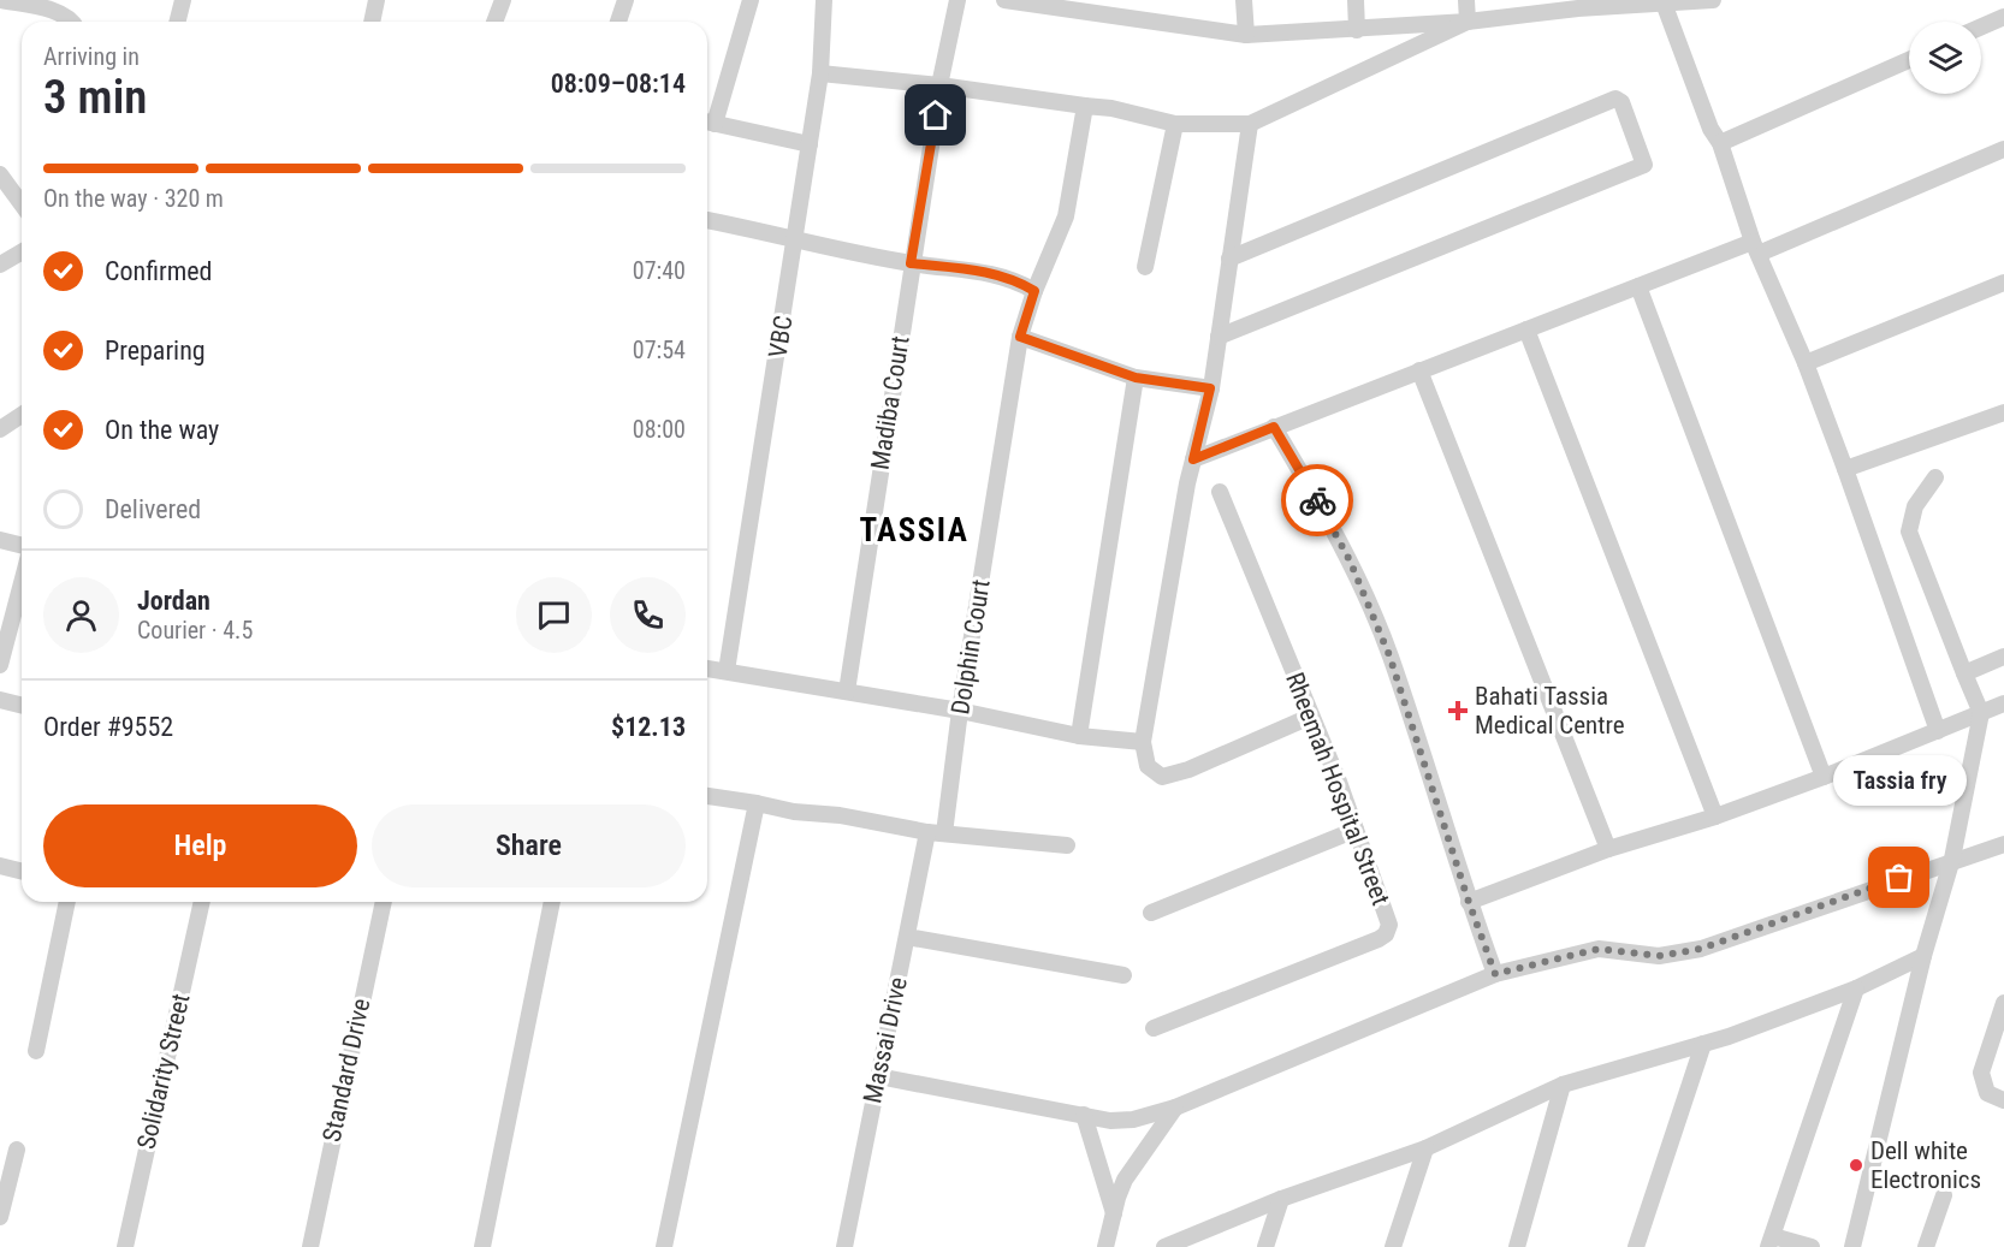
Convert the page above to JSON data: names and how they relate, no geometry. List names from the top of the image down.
{
  "streets": {
    "street": [
      "VBC",
      "Madiba Court",
      "Dolphin Court",
      "Rheemah Hospital Street",
      "Massai Drive",
      "Standard Drive",
      "Solidarity Street"
    ]
  },
  "crossings": [
    ["Dolphin Court", "Massai Drive"]
  ],
  "districts": ["TASSIA"],
  "places": {
    "health": ["Bahati Tassia Medical Centre"],
    "other": ["Tassia fry", "Dell white Electronics"]
  },
  "page": {
    "heading": ["3 min", "Arriving in", "08:09–08:14"],
    "panel": [
      "Jordan",
      "Courier · 4.5",
      "Order #9552",
      "$12.13"
    ],
    "bar": "On the way · 320 m",
    "list": [
      ["Confirmed", "07:40"],
      ["Preparing", "07:54"],
      ["On the way", "08:00"],
      "Delivered"
    ],
    "bubble": "Tassia fry",
    "buttons": ["Help", "Share"]
  }
}
